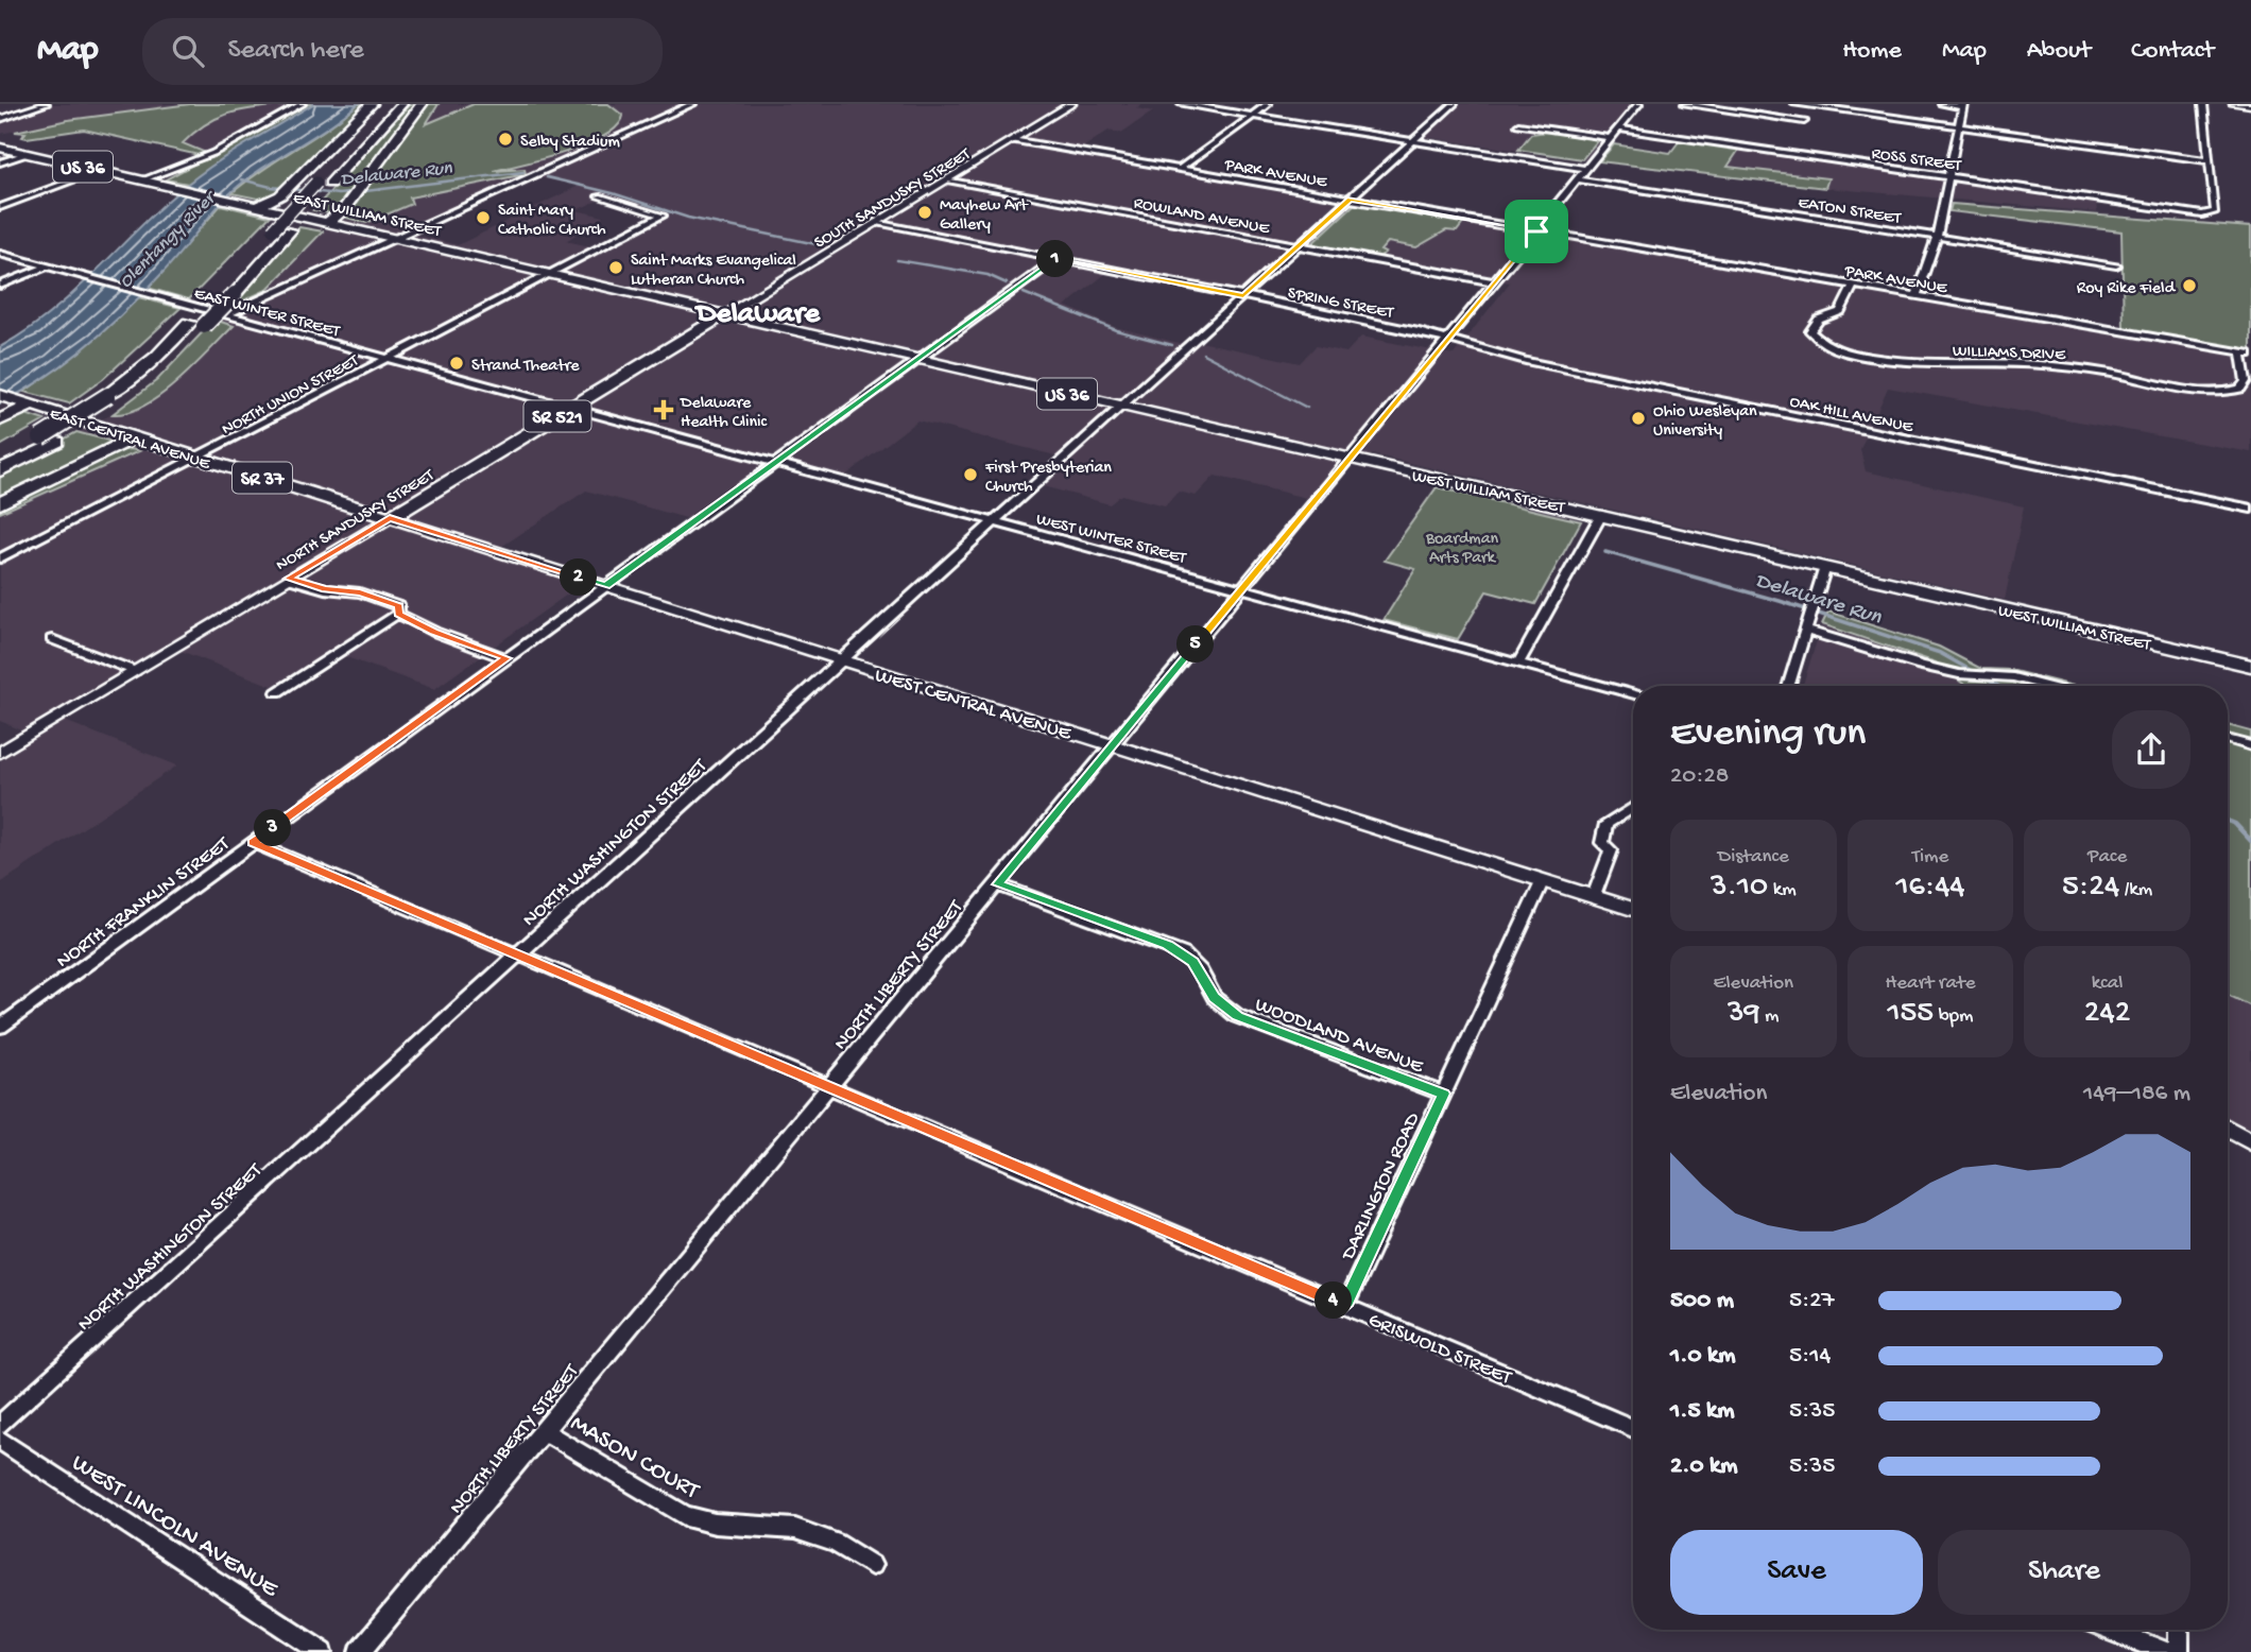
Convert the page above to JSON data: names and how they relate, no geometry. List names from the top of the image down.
{
  "streets": {
    "highway": [
      "US 36",
      "EAST WILLIAM STREET",
      "SR 521",
      "EAST CENTRAL AVENUE",
      "SR 37",
      "WEST WILLIAM STREET",
      "NORTH SANDUSKY STREET"
    ],
    "street": [
      "ROSS STREET",
      "PARK AVENUE",
      "SOUTH SANDUSKY STREET",
      "EATON STREET",
      "ROWLAND AVENUE",
      "SPRING STREET",
      "EAST WINTER STREET",
      "WILLIAMS DRIVE",
      "NORTH UNION STREET",
      "OAK HILL AVENUE",
      "WEST WINTER STREET",
      "WEST CENTRAL AVENUE",
      "NORTH WASHINGTON STREET",
      "NORTH FRANKLIN STREET",
      "NORTH LIBERTY STREET",
      "WOODLAND AVENUE",
      "DARLINGTON ROAD",
      "GRISWOLD STREET",
      "MASON COURT",
      "WEST LINCOLN AVENUE"
    ]
  },
  "crossings": [
    ["ROSS STREET", "NORTH LIBERTY STREET"],
    ["PARK AVENUE", "SOUTH SANDUSKY STREET"],
    ["PARK AVENUE", "WILLIAMS DRIVE"],
    ["PARK AVENUE", "NORTH WASHINGTON STREET"],
    ["PARK AVENUE", "NORTH LIBERTY STREET"],
    ["SOUTH SANDUSKY STREET", "EAST WILLIAM STREET"],
    ["SOUTH SANDUSKY STREET", "ROWLAND AVENUE"],
    ["SOUTH SANDUSKY STREET", "SPRING STREET"],
    ["SOUTH SANDUSKY STREET", "WEST WILLIAM STREET"],
    ["SOUTH SANDUSKY STREET", "NORTH SANDUSKY STREET"],
    ["EATON STREET", "NORTH LIBERTY STREET"],
    ["EAST WILLIAM STREET", "NORTH UNION STREET"],
    ["EAST WILLIAM STREET", "WEST WILLIAM STREET"],
    ["EAST WILLIAM STREET", "NORTH SANDUSKY STREET"],
    ["ROWLAND AVENUE", "NORTH WASHINGTON STREET"],
    ["ROWLAND AVENUE", "NORTH LIBERTY STREET"],
    ["SPRING STREET", "OAK HILL AVENUE"],
    ["SPRING STREET", "NORTH WASHINGTON STREET"],
    ["SPRING STREET", "NORTH FRANKLIN STREET"],
    ["SPRING STREET", "NORTH LIBERTY STREET"],
    ["EAST WINTER STREET", "NORTH UNION STREET"],
    ["EAST WINTER STREET", "NORTH SANDUSKY STREET"],
    ["EAST WINTER STREET", "WEST WINTER STREET"],
    ["NORTH UNION STREET", "EAST CENTRAL AVENUE"],
    ["OAK HILL AVENUE", "NORTH LIBERTY STREET"],
    ["EAST CENTRAL AVENUE", "NORTH SANDUSKY STREET"],
    ["EAST CENTRAL AVENUE", "WEST CENTRAL AVENUE"],
    ["WEST WILLIAM STREET", "NORTH SANDUSKY STREET"],
    ["WEST WILLIAM STREET", "NORTH WASHINGTON STREET"],
    ["WEST WILLIAM STREET", "NORTH FRANKLIN STREET"],
    ["WEST WILLIAM STREET", "NORTH LIBERTY STREET"],
    ["NORTH SANDUSKY STREET", "WEST WINTER STREET"],
    ["NORTH SANDUSKY STREET", "WEST CENTRAL AVENUE"],
    ["WEST WINTER STREET", "NORTH WASHINGTON STREET"],
    ["WEST WINTER STREET", "NORTH FRANKLIN STREET"],
    ["WEST WINTER STREET", "NORTH LIBERTY STREET"],
    ["WEST CENTRAL AVENUE", "NORTH WASHINGTON STREET"],
    ["WEST CENTRAL AVENUE", "NORTH FRANKLIN STREET"],
    ["WEST CENTRAL AVENUE", "NORTH LIBERTY STREET"],
    ["WEST CENTRAL AVENUE", "DARLINGTON ROAD"],
    ["NORTH WASHINGTON STREET", "GRISWOLD STREET"],
    ["NORTH FRANKLIN STREET", "GRISWOLD STREET"],
    ["NORTH LIBERTY STREET", "WOODLAND AVENUE"],
    ["NORTH LIBERTY STREET", "GRISWOLD STREET"],
    ["NORTH LIBERTY STREET", "MASON COURT"],
    ["WOODLAND AVENUE", "DARLINGTON ROAD"],
    ["DARLINGTON ROAD", "GRISWOLD STREET"]
  ],
  "districts": ["Delaware"],
  "water": ["Delaware Run", "Olentangy River"],
  "parks": ["Boardman Arts Park"],
  "places": {
    "other": [
      "Selby Stadium",
      "Mayhew Art Gallery",
      "Saint Mary Catholic Church",
      "Saint Marks Evangelical Lutheran Church",
      "Roy Rike Field",
      "Strand Theatre",
      "Ohio Wesleyan University",
      "First Presbyterian Church"
    ],
    "health": ["Delaware Health Clinic"]
  },
  "page": {
    "header": "Map",
    "search": "Search here",
    "nav": [
      "Home",
      "Map",
      "About",
      "Contact"
    ],
    "pins": [
      "1",
      "2",
      "5",
      "3",
      "4"
    ],
    "heading": ["Evening run", "20:28"],
    "stats": [
      ["Distance", "3.10 km"],
      ["Time", "16:44"],
      ["Pace", "5:24 /km"],
      ["Elevation", "39 m"],
      ["Heart rate", "155 bpm"],
      ["kcal", "242"]
    ],
    "chart": ["Elevation", "149–186 m"],
    "list": [
      {
        "name": "500 m",
        "note": "5:27"
      },
      {
        "name": "1.0 km",
        "note": "5:14"
      },
      {
        "name": "1.5 km",
        "note": "5:35"
      },
      {
        "name": "2.0 km",
        "note": "5:35"
      }
    ],
    "buttons": ["Save", "Share"]
  }
}
